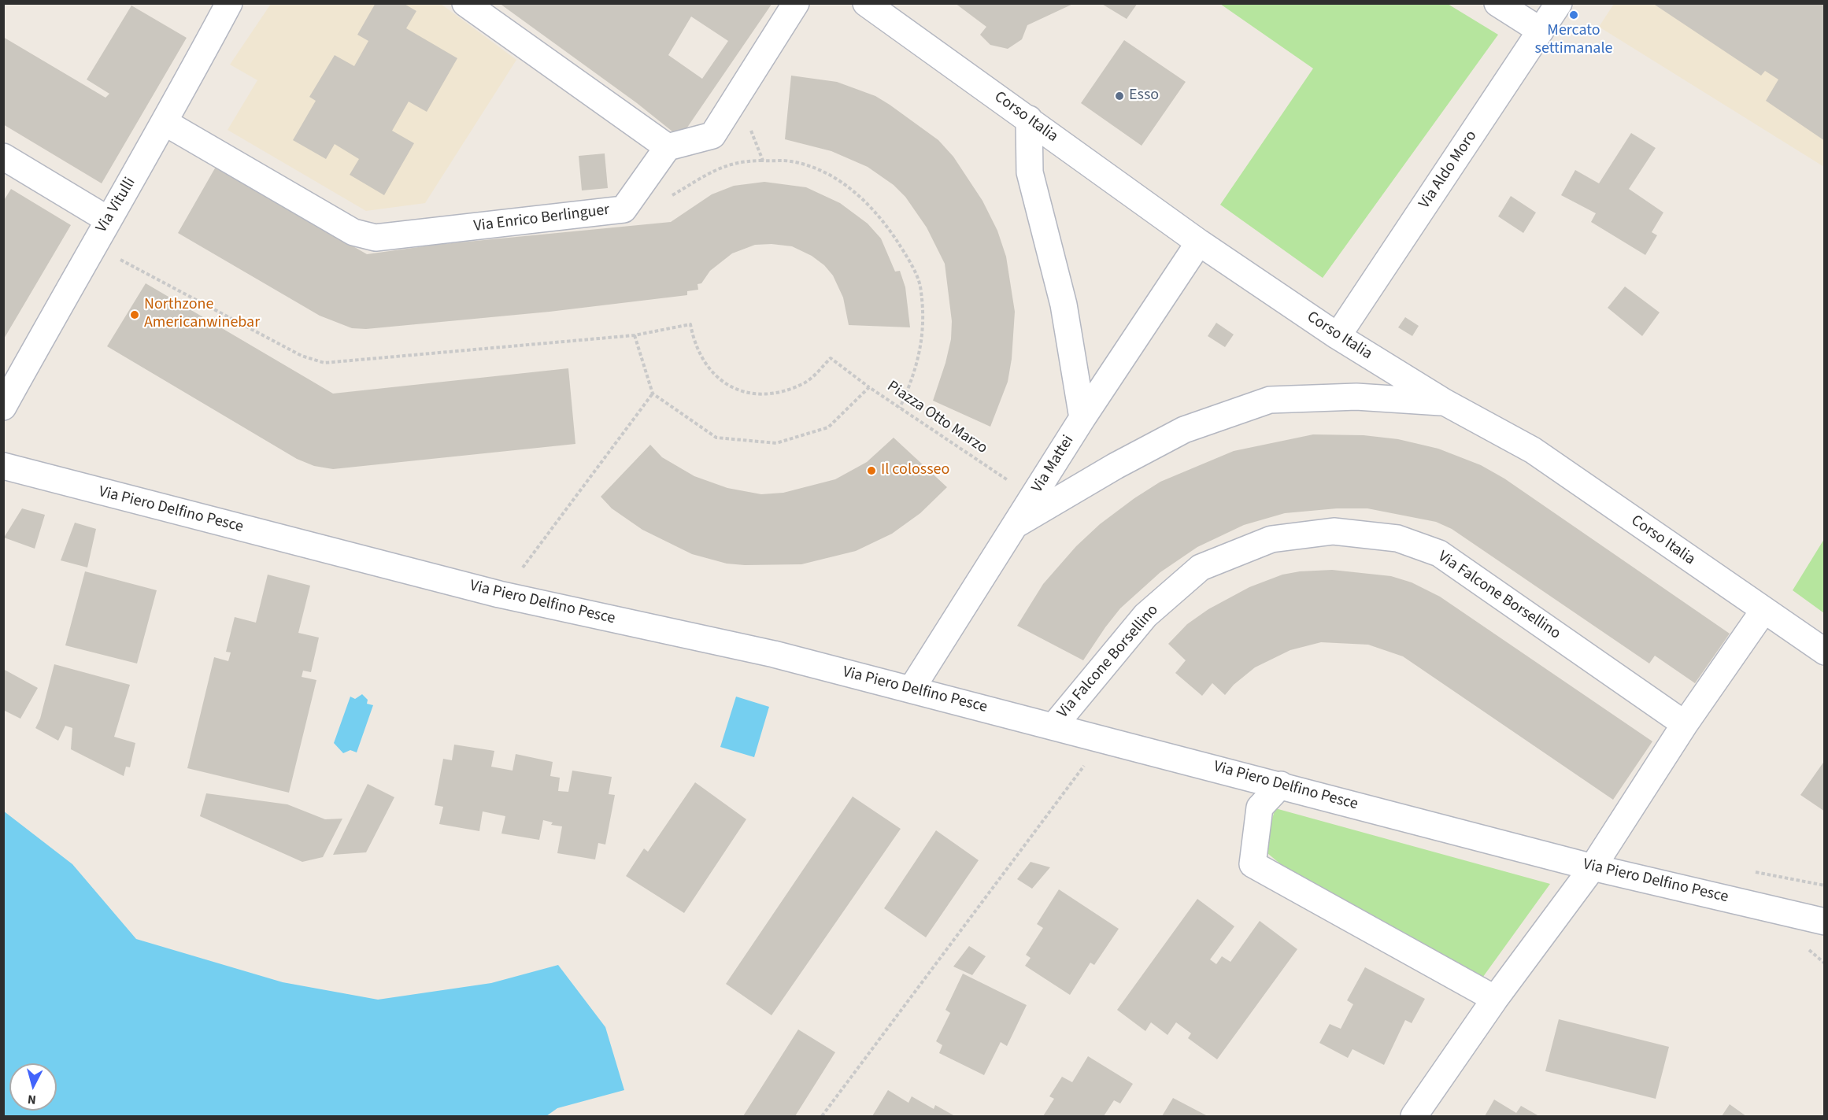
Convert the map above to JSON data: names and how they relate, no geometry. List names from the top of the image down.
{
  "streets": {
    "street": [
      "Corso Italia",
      "Via Aldo Moro",
      "Via Vitulli",
      "Via Enrico Berlinguer",
      "Via Mattei",
      "Via Piero Delfino Pesce",
      "Via Falcone Borsellino"
    ],
    "path": ["Piazza Otto Marzo"]
  },
  "crossings": [
    ["Corso Italia", "Via Aldo Moro"],
    ["Corso Italia", "Via Mattei"],
    ["Via Vitulli", "Via Enrico Berlinguer"],
    ["Piazza Otto Marzo", "Via Mattei"],
    ["Via Mattei", "Via Piero Delfino Pesce"],
    ["Via Piero Delfino Pesce", "Via Falcone Borsellino"]
  ],
  "places": [
    "Mercato settimanale",
    "Esso",
    "Northzone Americanwinebar",
    "Il colosseo"
  ],
  "north": "bottom"
}
